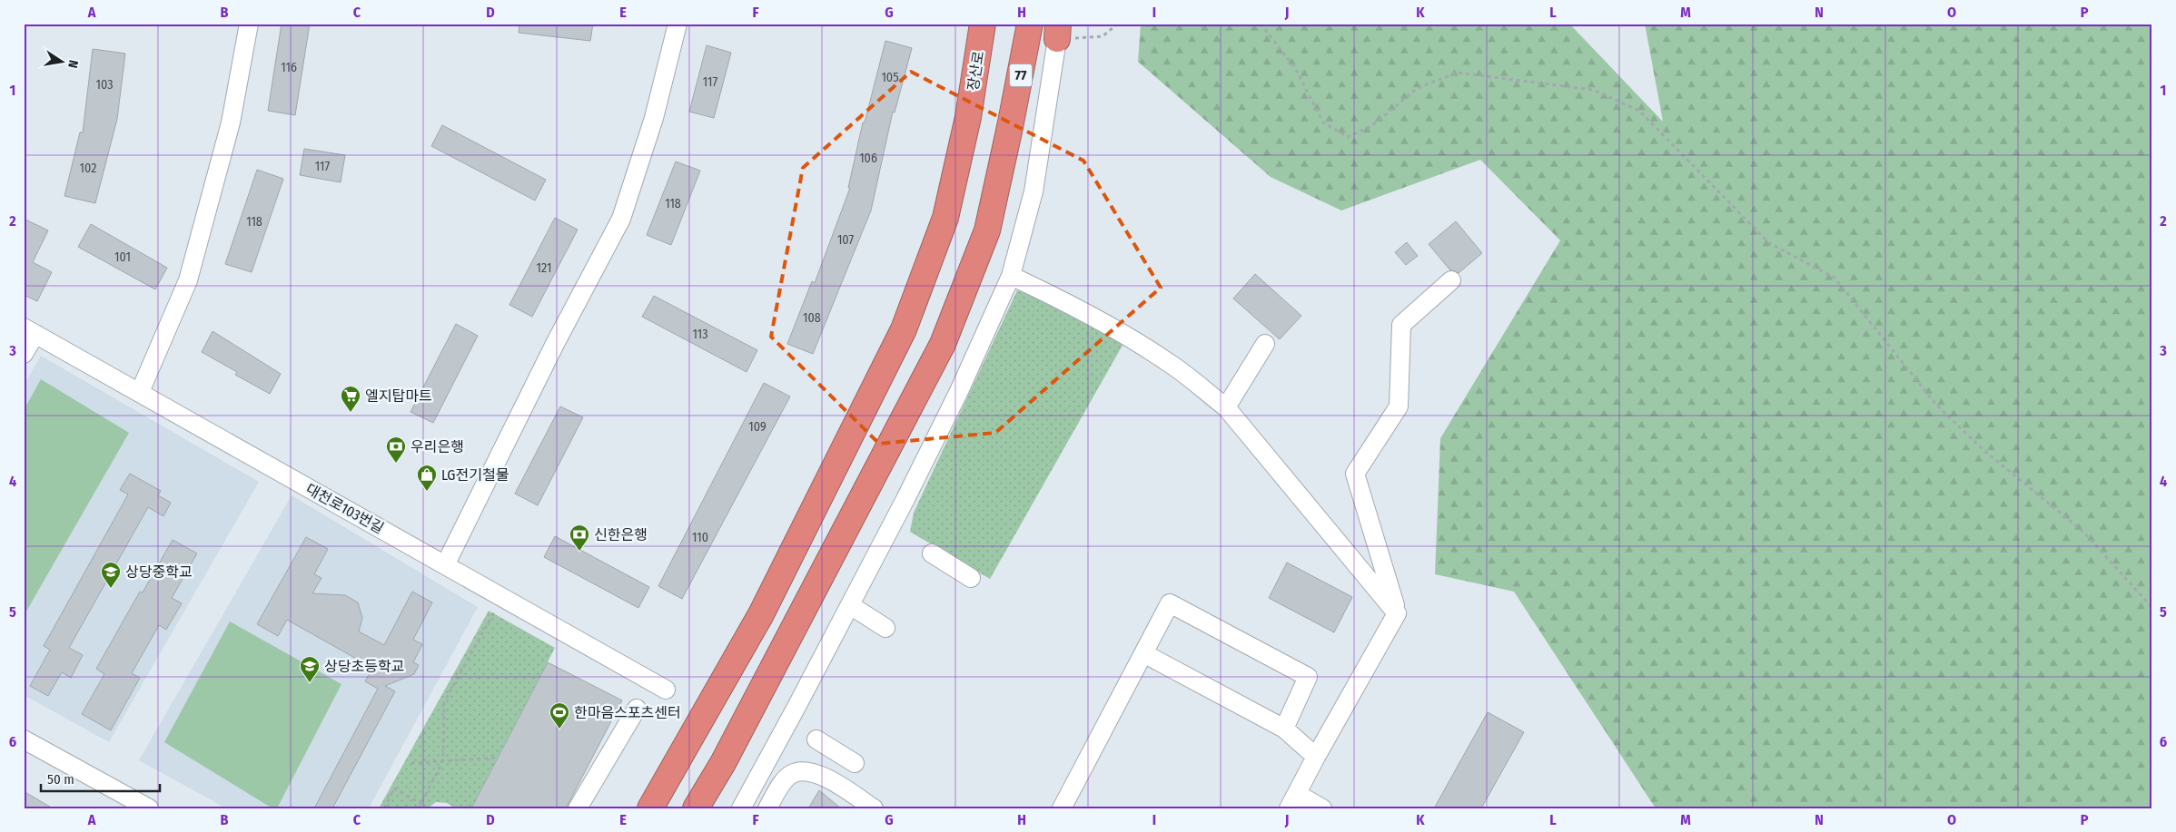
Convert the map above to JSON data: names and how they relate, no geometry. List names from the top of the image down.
{
  "streets": {
    "highway": ["장산로", "77"],
    "street": ["대천로103번길"]
  },
  "places": {
    "supermarket": ["엘지탑마트"],
    "bank": ["우리은행", "신한은행"],
    "shop": ["LG전기철물"],
    "school or university": ["상당중학교", "상당초등학교"],
    "sports": ["한마음스포츠센터"]
  },
  "house_numbers": [
    "116",
    "105",
    "117",
    "103",
    "106",
    "117",
    "102",
    "118",
    "118",
    "107",
    "101",
    "121",
    "108",
    "113",
    "109",
    "110"
  ],
  "scale_bar": "50 m",
  "north": "right",
  "grid": {
    "columns": [
      "A",
      "B",
      "C",
      "D",
      "E",
      "F",
      "G",
      "H",
      "I",
      "J",
      "K",
      "L",
      "M",
      "N",
      "O",
      "P"
    ],
    "rows": [
      "1",
      "2",
      "3",
      "4",
      "5",
      "6"
    ]
  }
}
